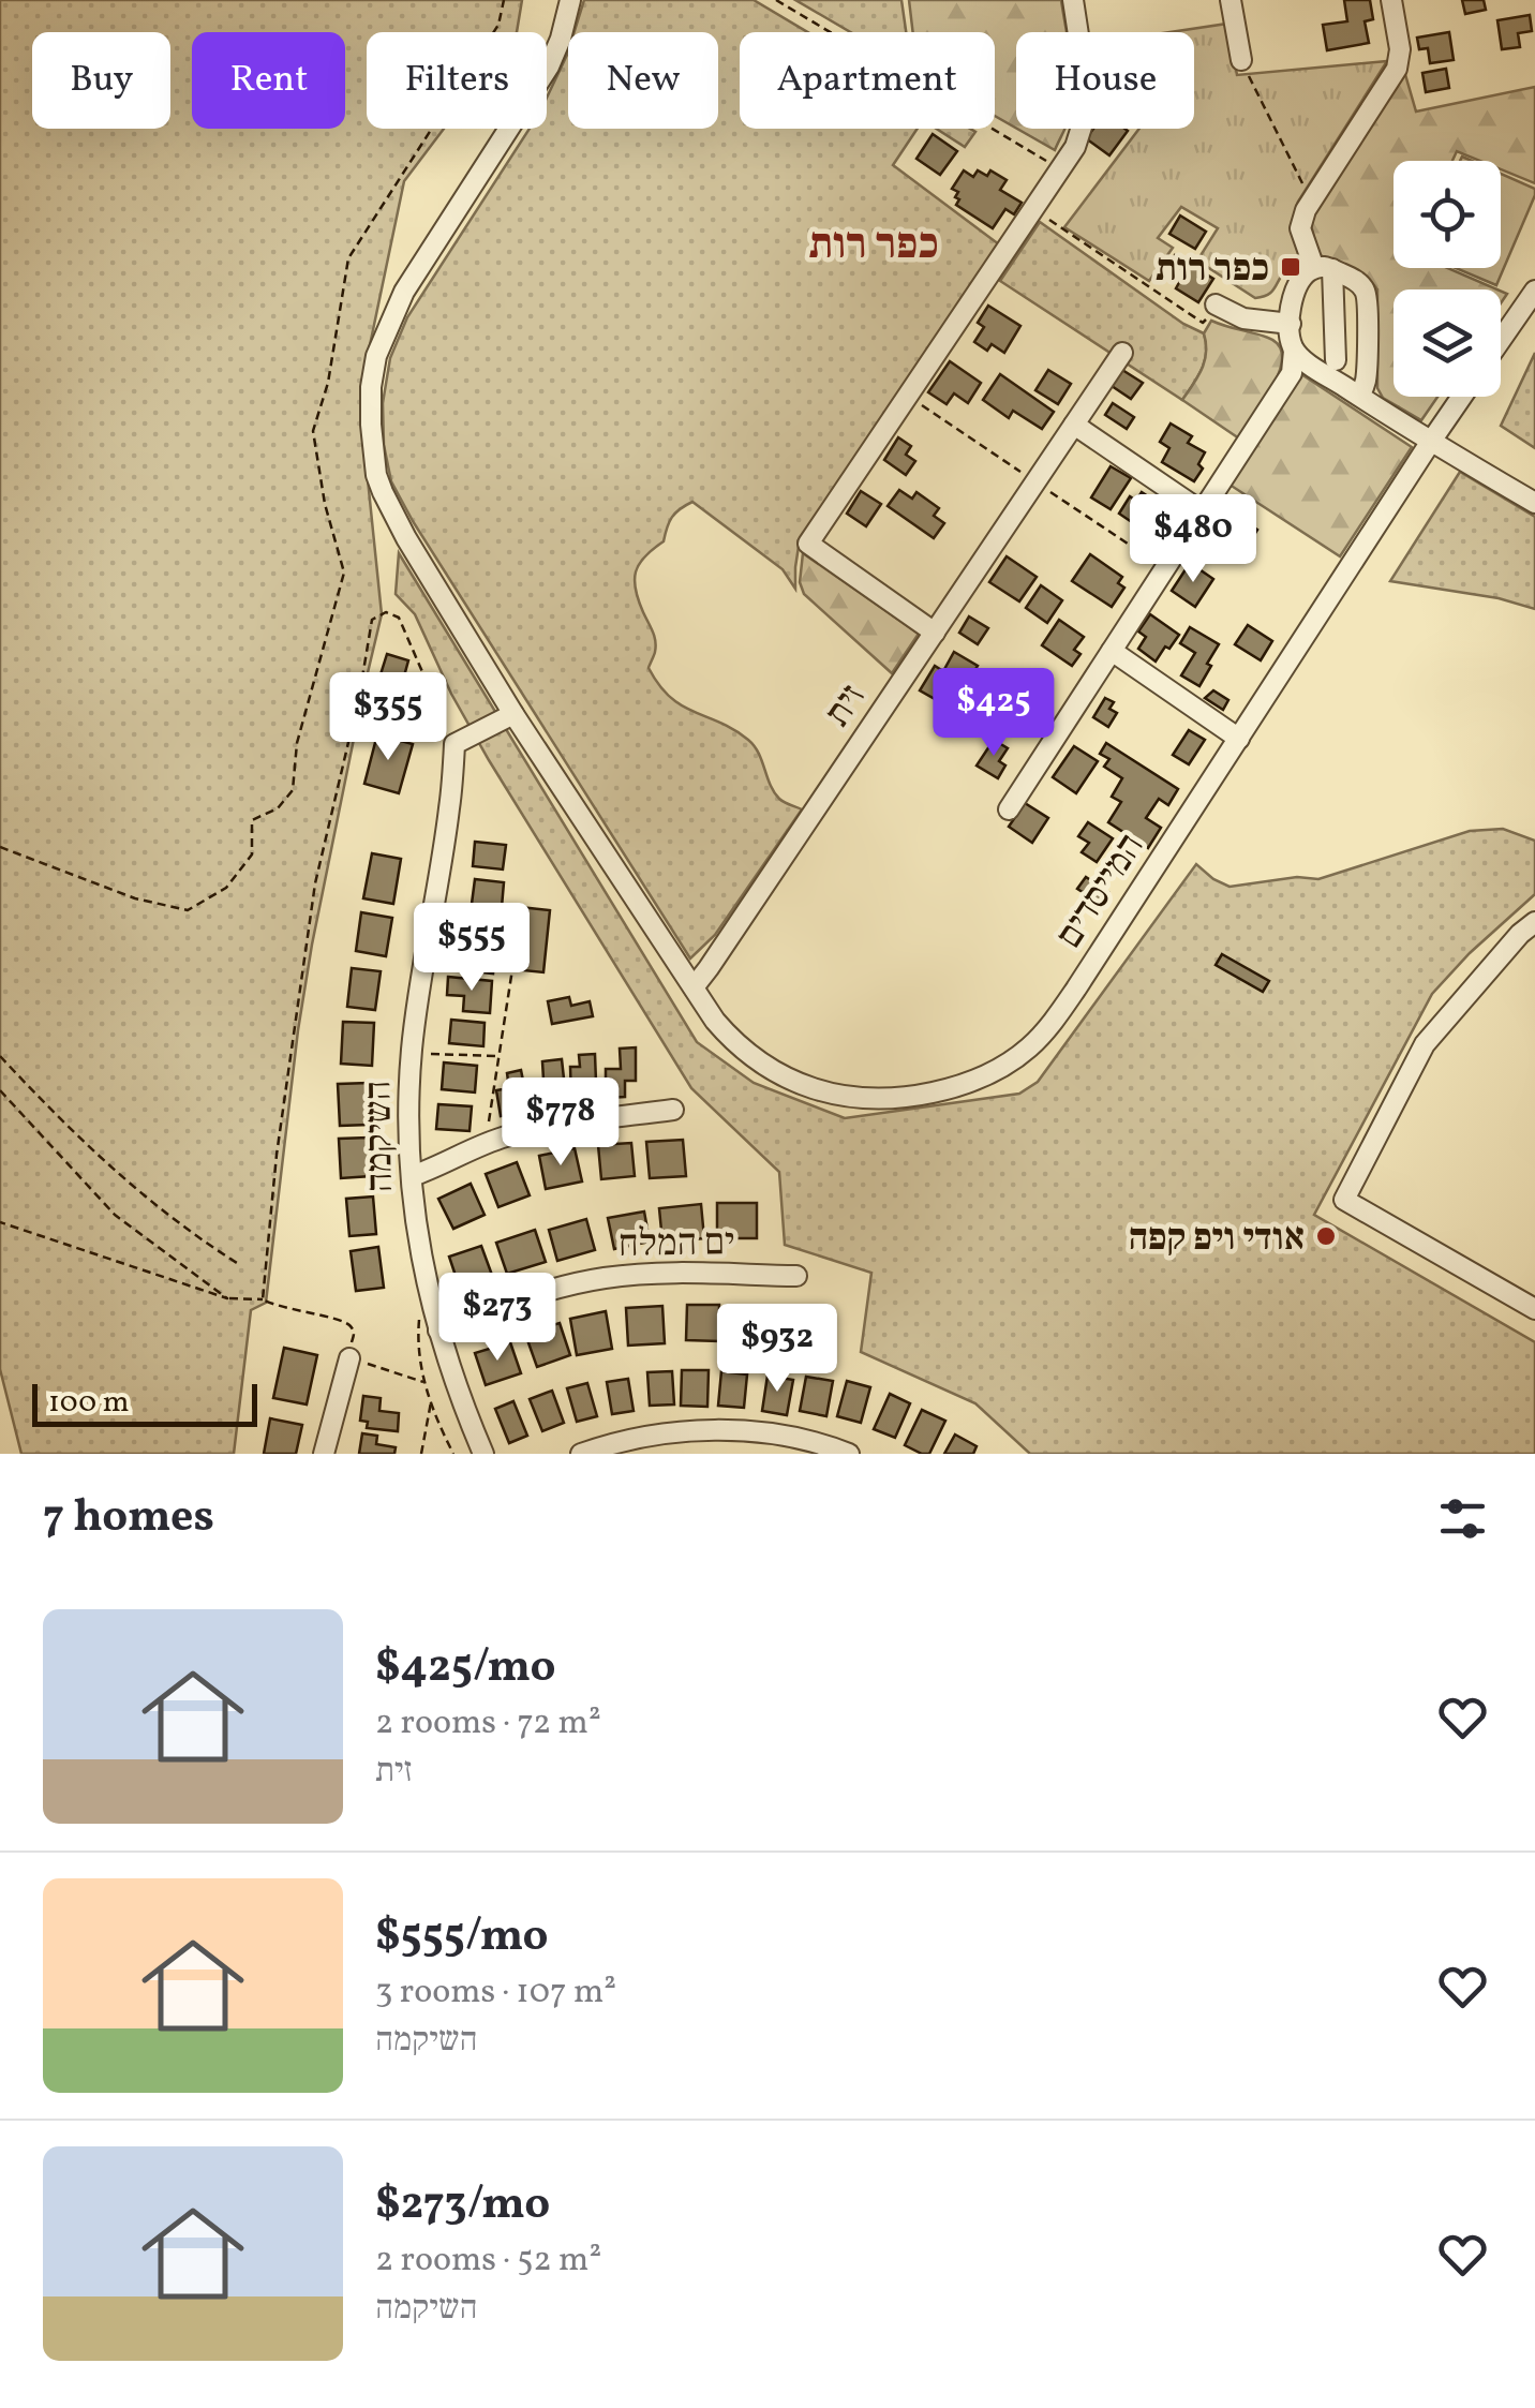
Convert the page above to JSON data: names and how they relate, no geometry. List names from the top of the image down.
{
  "streets": {
    "street": [
      "זית",
      "המייסדים",
      "השיקמה",
      "ים המלח"
    ]
  },
  "crossings": [
    ["זית", "המייסדים"],
    ["השיקמה", "ים המלח"]
  ],
  "districts": ["כפר רות"],
  "places": {
    "transit": ["כפר רות"],
    "other": ["אודי ויפ קפה"]
  },
  "scale_bar": "100 m",
  "page": {
    "chip": [
      "Buy",
      "Rent",
      "Filters",
      "New",
      "Apartment",
      "House"
    ],
    "price": [
      "$480",
      "$425",
      "$355",
      "$555",
      "$778",
      "$273",
      "$932"
    ],
    "scale": "100 m",
    "heading": "7 homes",
    "list": [
      {
        "name": "$425/mo",
        "note": "2 rooms · 72 m² · זית"
      },
      {
        "name": "$555/mo",
        "note": "3 rooms · 107 m² · השיקמה"
      },
      {
        "name": "$273/mo",
        "note": "2 rooms · 52 m² · השיקמה"
      }
    ]
  }
}
